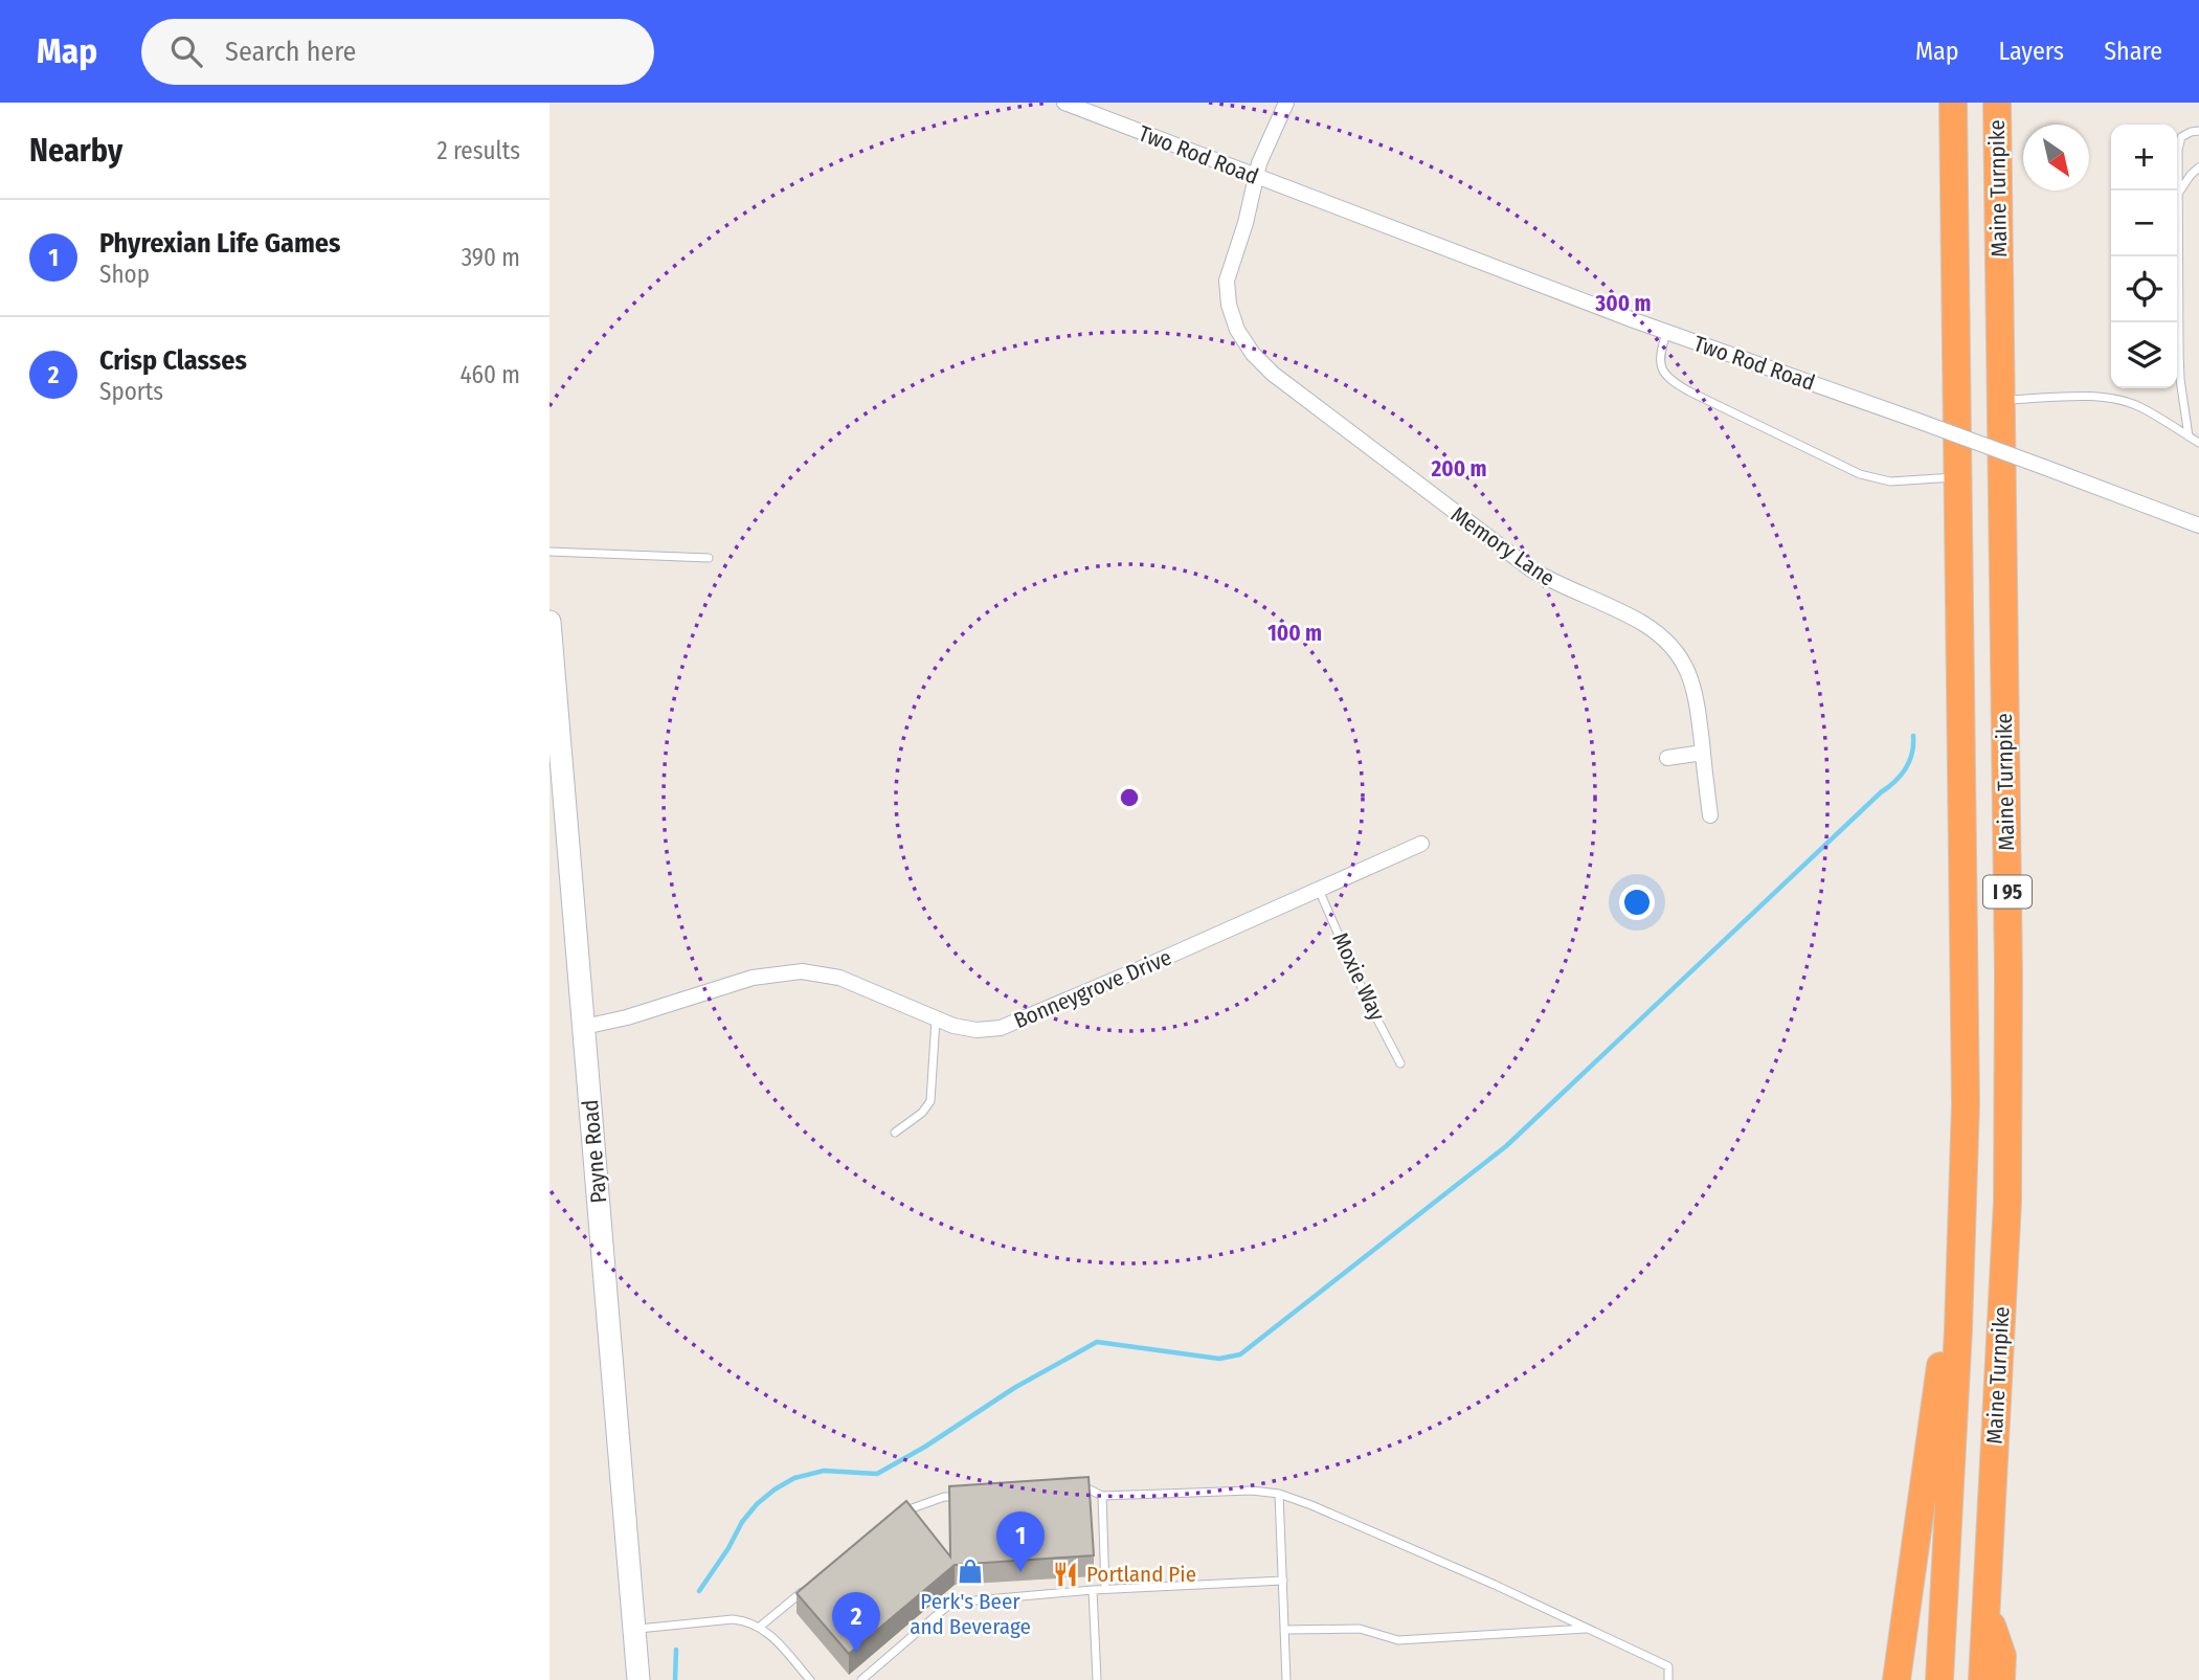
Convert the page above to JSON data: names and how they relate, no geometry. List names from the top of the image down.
{
  "streets": {
    "highway": ["Maine Turnpike", "I 95"],
    "main road": ["Payne Road"],
    "street": ["Two Rod Road", "Memory Lane", "Bonneygrove Drive"],
    "lane": ["Moxie Way"]
  },
  "crossings": [
    ["Two Rod Road", "Memory Lane"],
    ["Moxie Way", "Bonneygrove Drive"],
    ["Bonneygrove Drive", "Payne Road"]
  ],
  "places": {
    "shop": ["Perk's Beer and Beverage"],
    "restaurant": ["Portland Pie"]
  },
  "north": "bottom right",
  "page": {
    "header": "Map",
    "search": "Search here",
    "nav": ["Map", "Layers", "Share"],
    "heading": ["Nearby", "2 results"],
    "map_buttons": ["+", "−"],
    "list": [
      {
        "mark": "1",
        "name": "Phyrexian Life Games",
        "note": "Shop",
        "value": "390 m"
      },
      {
        "mark": "2",
        "name": "Crisp Classes",
        "note": "Sports",
        "value": "460 m"
      }
    ],
    "pins": ["1", "2"]
  },
  "rings": ["300 m", "200 m", "100 m"]
}
